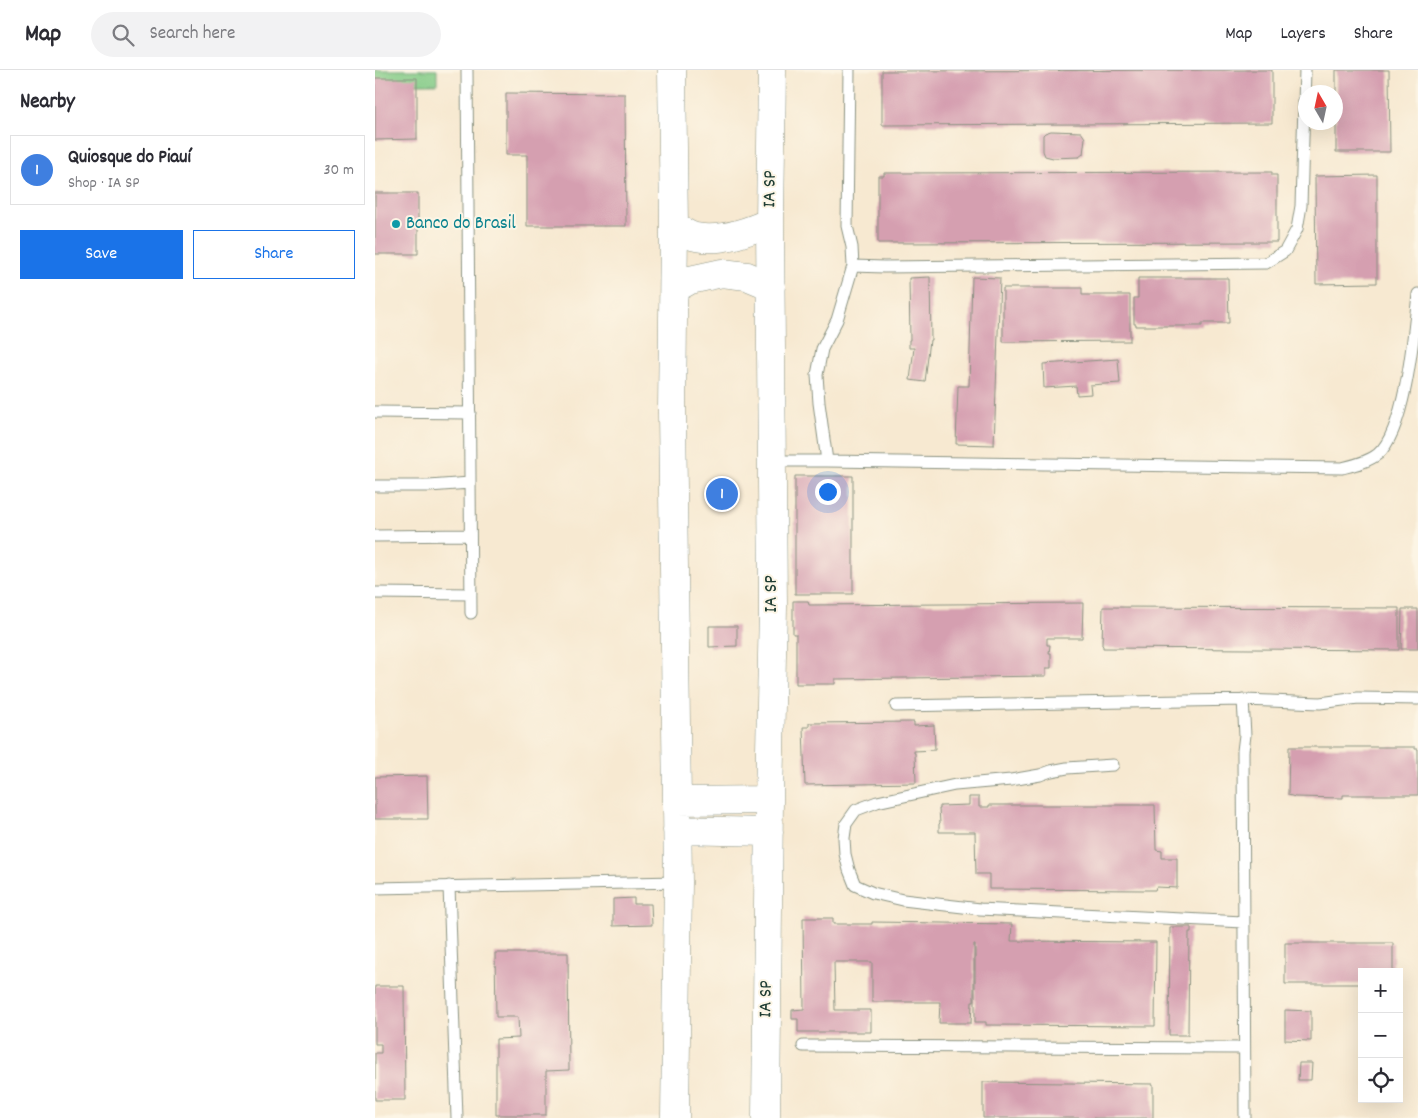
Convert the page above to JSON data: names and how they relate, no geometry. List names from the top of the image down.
{
  "streets": {
    "street": ["IA SP"]
  },
  "places": ["Banco do Brasil"],
  "north": "top",
  "page": {
    "header": "Map",
    "search": "Search here",
    "nav": ["Map", "Layers", "Share"],
    "heading": "Nearby",
    "list": [
      {
        "mark": "1",
        "name": "Quiosque do Piauí",
        "note": "Shop · IA SP",
        "value": "30 m"
      }
    ],
    "buttons": ["Save", "Share"],
    "pins": "1",
    "map_buttons": ["+", "−"]
  }
}
